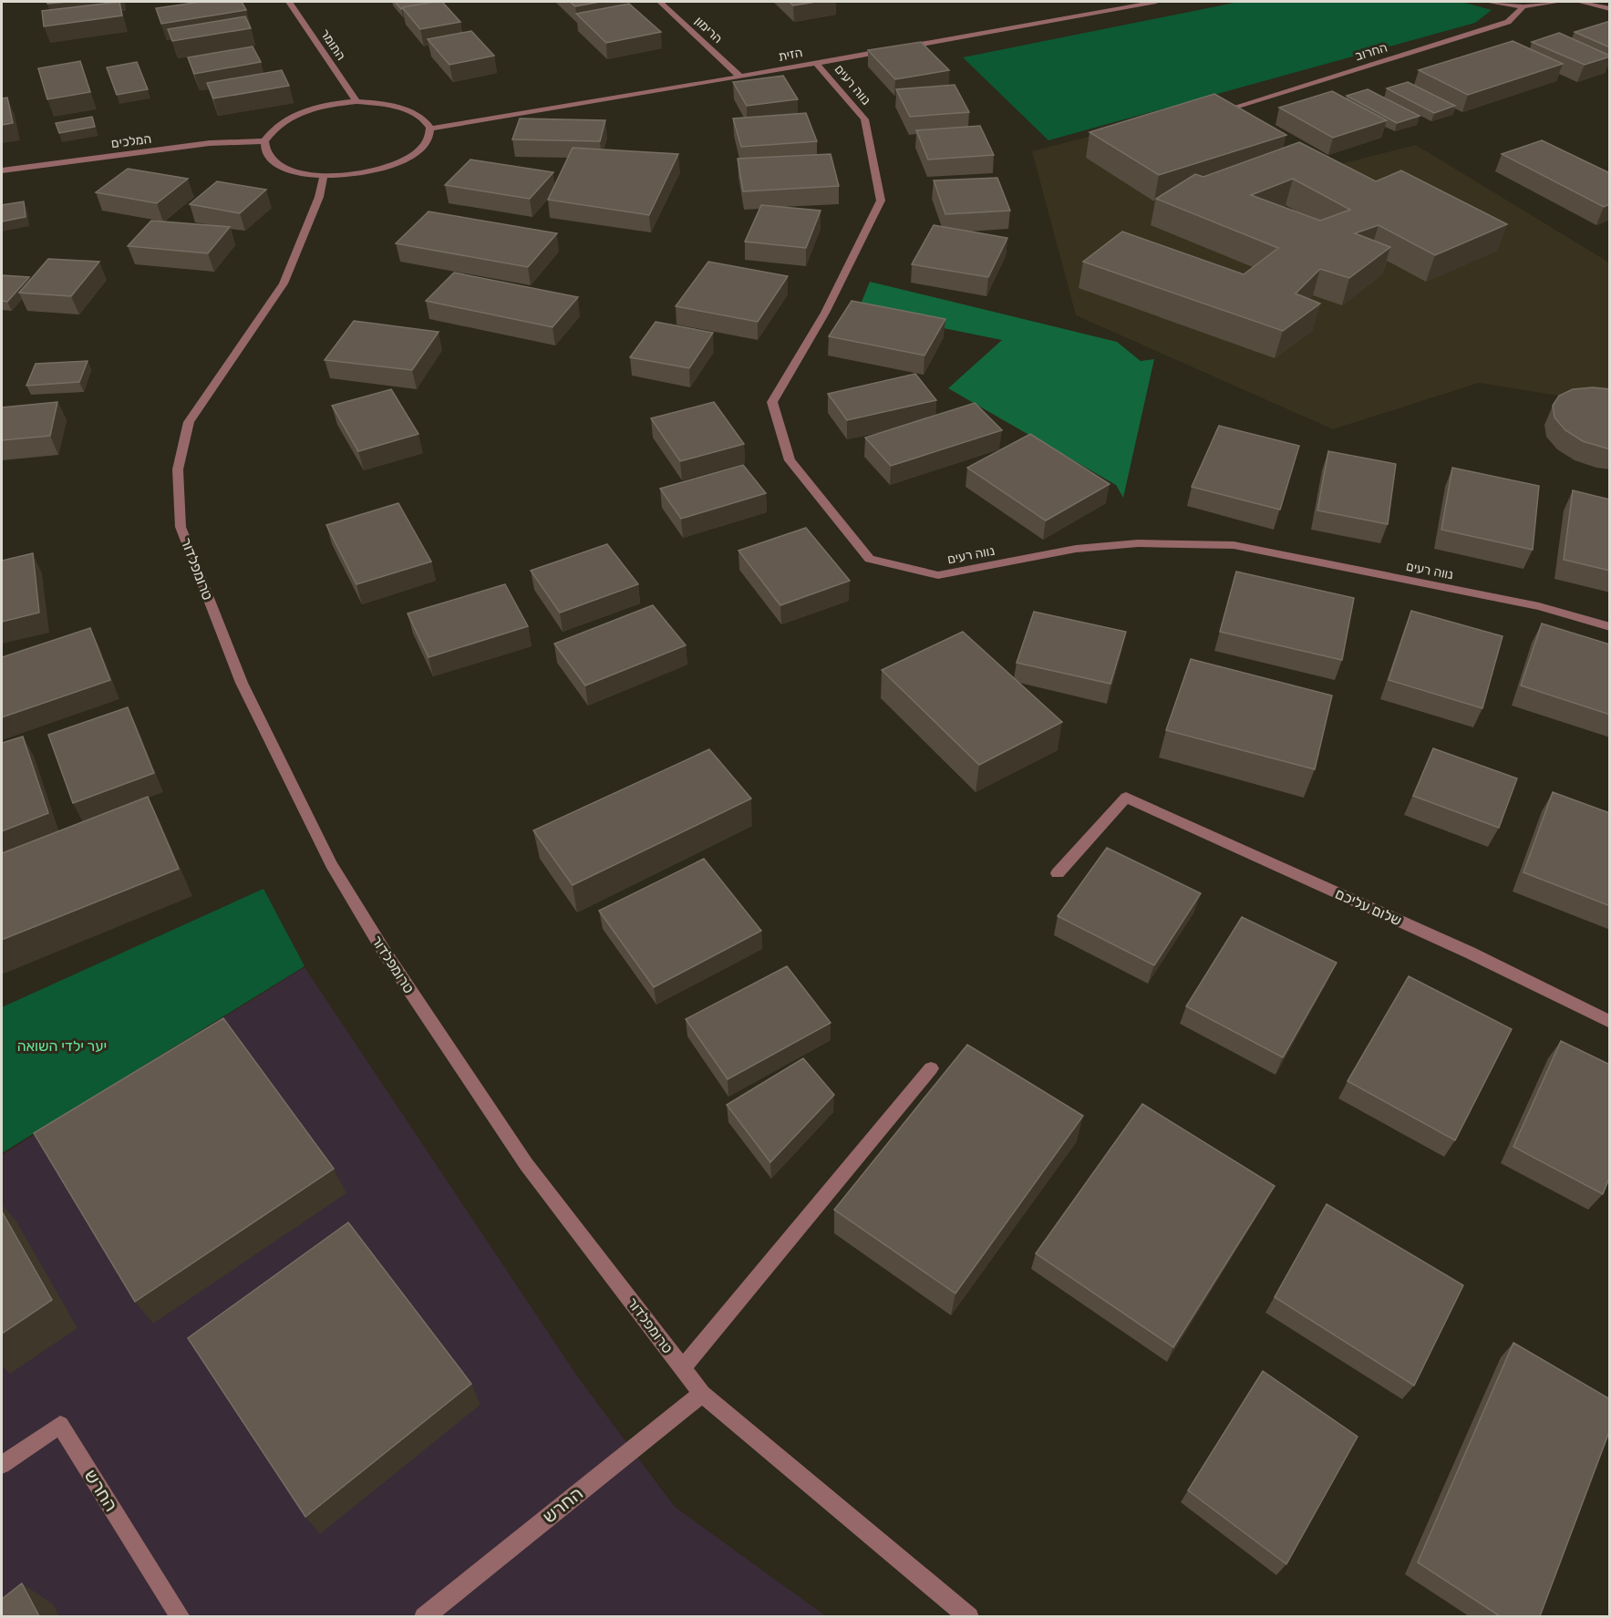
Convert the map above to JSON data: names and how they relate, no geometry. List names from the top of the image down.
{
  "streets": {
    "street": [
      "הרימון",
      "התומר",
      "החרוב",
      "הזית",
      "נווה רעים",
      "המלכים",
      "טרומפלדור",
      "שלום עליכם",
      "החרש"
    ]
  },
  "crossings": [
    ["הרימון", "הזית"],
    ["הזית", "נווה רעים"],
    ["טרומפלדור", "החרש"]
  ],
  "parks": ["יער ילדי השואה"]
}
